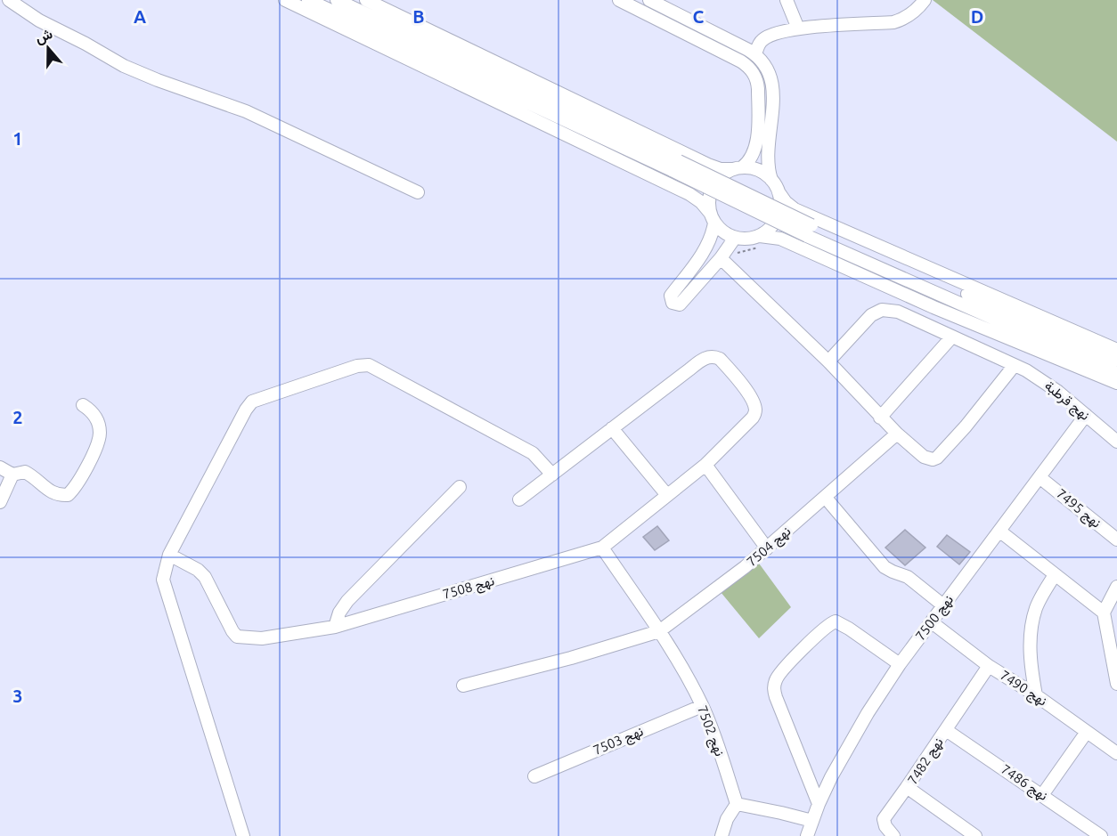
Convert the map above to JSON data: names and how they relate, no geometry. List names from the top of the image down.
{
  "streets": {
    "street": [
      "نهج قرطبة",
      "نهج 7495",
      "نهج 7504",
      "نهج 7508",
      "نهج 7500",
      "نهج 7490",
      "نهج 7502",
      "نهج 7503",
      "نهج 7482",
      "نهج 7486"
    ]
  },
  "crossings": [
    ["نهج قرطبة", "نهج 7500"],
    ["نهج 7495", "نهج 7500"],
    ["نهج 7504", "نهج 7502"],
    ["نهج 7508", "نهج 7502"],
    ["نهج 7500", "نهج 7490"],
    ["نهج 7490", "نهج 7482"],
    ["نهج 7502", "نهج 7503"],
    ["نهج 7482", "نهج 7486"]
  ],
  "north": "top",
  "grid": {
    "columns": [
      "A",
      "B",
      "C",
      "D"
    ],
    "rows": ["1", "2", "3"]
  }
}
